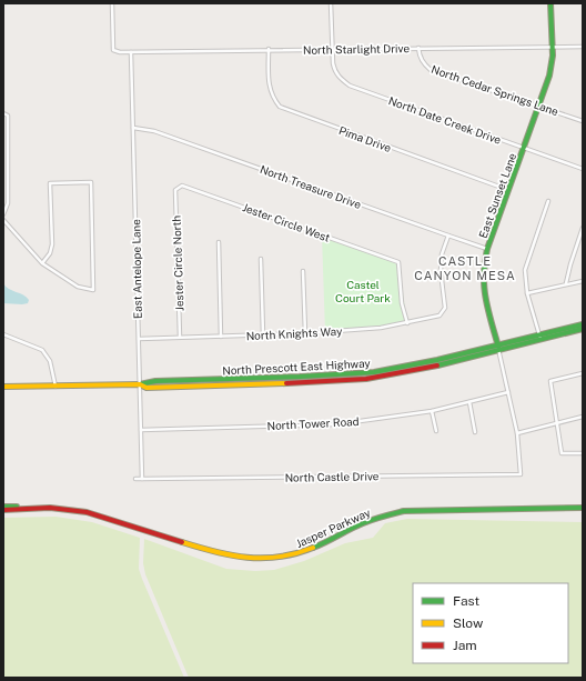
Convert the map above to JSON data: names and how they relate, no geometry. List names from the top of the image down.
{
  "streets": {
    "street": [
      "North Starlight Drive",
      "North Cedar Springs Lane",
      "North Date Creek Drive",
      "Pima Drive",
      "North Treasure Drive",
      "East Sunset Lane",
      "Jester Circle West",
      "Jester Circle North",
      "East Antelope Lane",
      "North Knights Way",
      "North Prescott East Highway",
      "North Tower Road",
      "North Castle Drive",
      "Jasper Parkway"
    ]
  },
  "crossings": [
    ["North Starlight Drive", "North Cedar Springs Lane"],
    ["North Starlight Drive", "North Date Creek Drive"],
    ["North Starlight Drive", "Pima Drive"],
    ["North Starlight Drive", "East Sunset Lane"],
    ["North Starlight Drive", "East Antelope Lane"],
    ["North Cedar Springs Lane", "East Sunset Lane"],
    ["North Date Creek Drive", "East Sunset Lane"],
    ["Pima Drive", "East Sunset Lane"],
    ["North Treasure Drive", "East Sunset Lane"],
    ["North Treasure Drive", "East Antelope Lane"],
    ["North Treasure Drive", "North Knights Way"],
    ["East Sunset Lane", "North Prescott East Highway"],
    ["East Sunset Lane", "North Tower Road"],
    ["East Sunset Lane", "North Castle Drive"],
    ["Jester Circle West", "Jester Circle North"],
    ["Jester Circle West", "North Knights Way"],
    ["Jester Circle North", "North Knights Way"],
    ["East Antelope Lane", "North Knights Way"],
    ["East Antelope Lane", "North Prescott East Highway"],
    ["East Antelope Lane", "North Tower Road"],
    ["East Antelope Lane", "North Castle Drive"]
  ],
  "districts": ["CASTLE CANYON MESA"],
  "parks": ["Castel Court Park"],
  "legend": ["Fast", "Slow", "Jam"]
}
